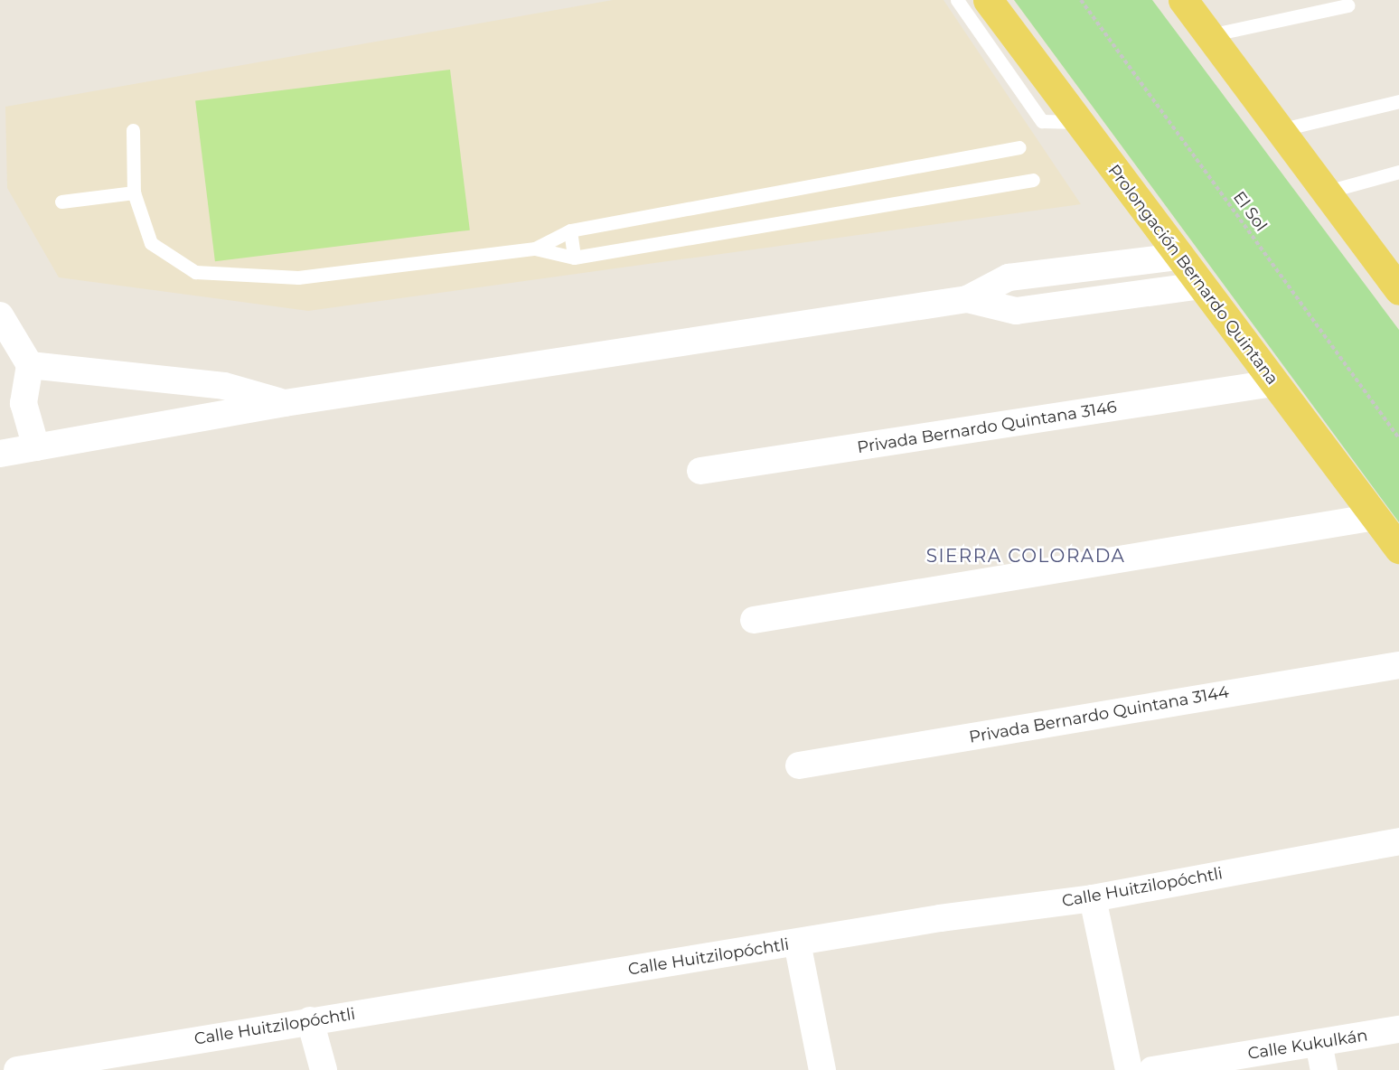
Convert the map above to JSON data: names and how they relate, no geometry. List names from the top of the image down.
{
  "streets": {
    "main road": ["Prolongación Bernardo Quintana"],
    "street": [
      "Privada Bernardo Quintana 3146",
      "Privada Bernardo Quintana 3144",
      "Calle Huitzilopóchtli",
      "Calle Kukulkán"
    ],
    "path": ["El Sol"]
  },
  "crossings": [
    ["Prolongación Bernardo Quintana", "Privada Bernardo Quintana 3146"]
  ],
  "districts": ["SIERRA COLORADA"]
}
